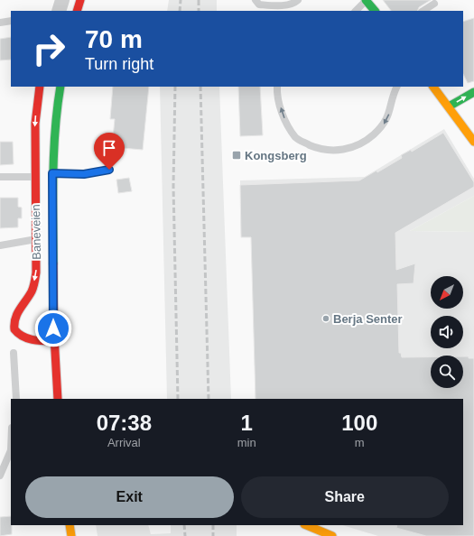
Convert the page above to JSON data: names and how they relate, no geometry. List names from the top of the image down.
{
  "streets": {
    "street": ["Baneveien"]
  },
  "places": {
    "transit": ["Kongsberg"],
    "other": ["Berja Senter"]
  },
  "north": "bottom left",
  "page": {
    "turn": ["70 m", "Turn right"],
    "eta": [
      "07:38",
      "Arrival",
      "1",
      "min",
      "100",
      "m"
    ],
    "buttons": ["Exit", "Share"]
  }
}
